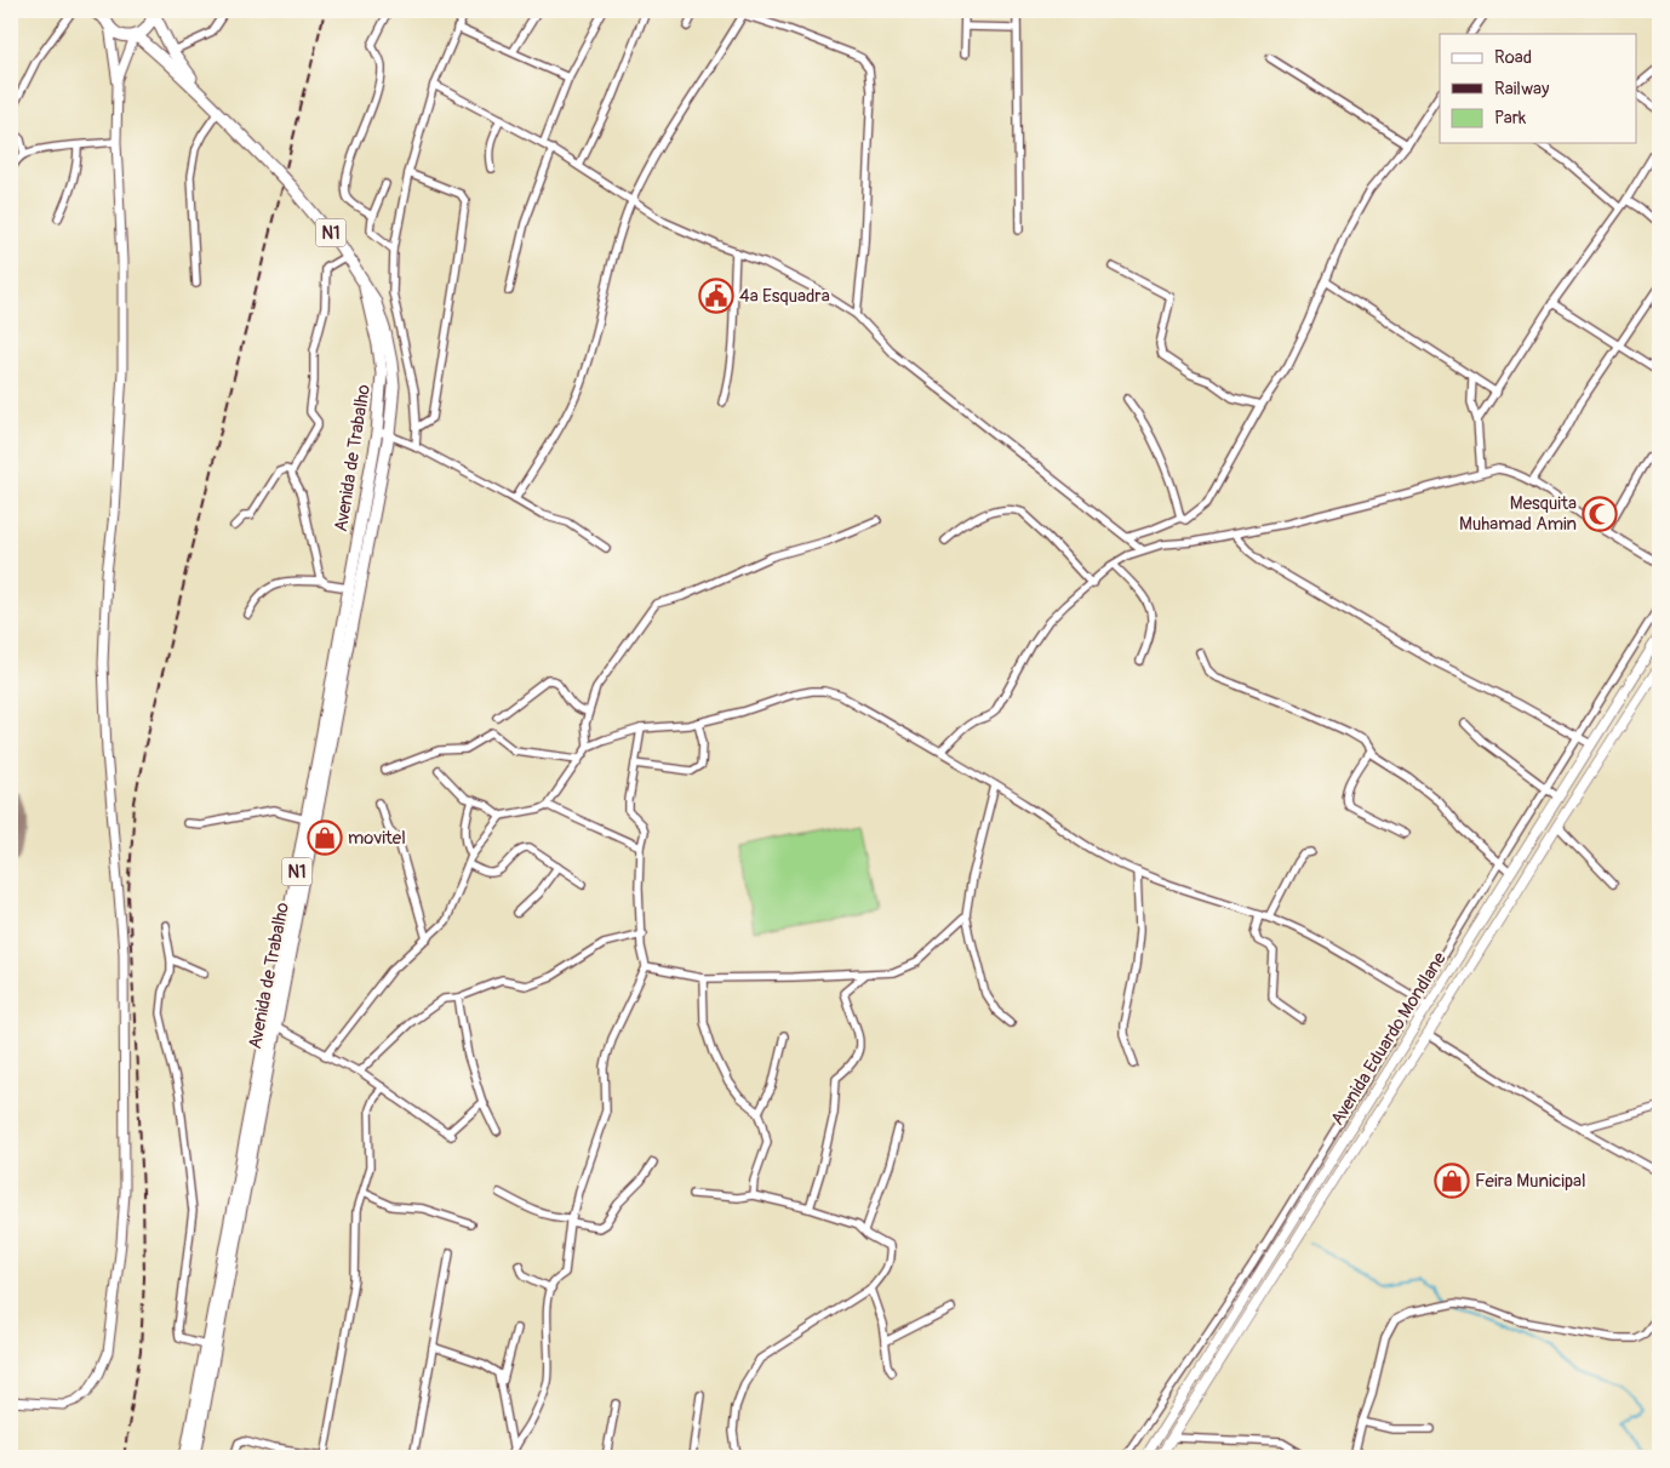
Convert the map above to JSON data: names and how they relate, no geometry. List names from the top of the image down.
{
  "streets": {
    "highway": ["N1", "Avenida de Trabalho"],
    "main road": ["Avenida Eduardo Mondlane"]
  },
  "crossings": [
    ["N1", "Avenida de Trabalho"]
  ],
  "places": {
    "public building": ["4a Esquadra"],
    "mosque": ["Mesquita Muhamad Amin"],
    "shop": ["movitel", "Feira Municipal"]
  },
  "legend": ["Road", "Railway", "Park"]
}
